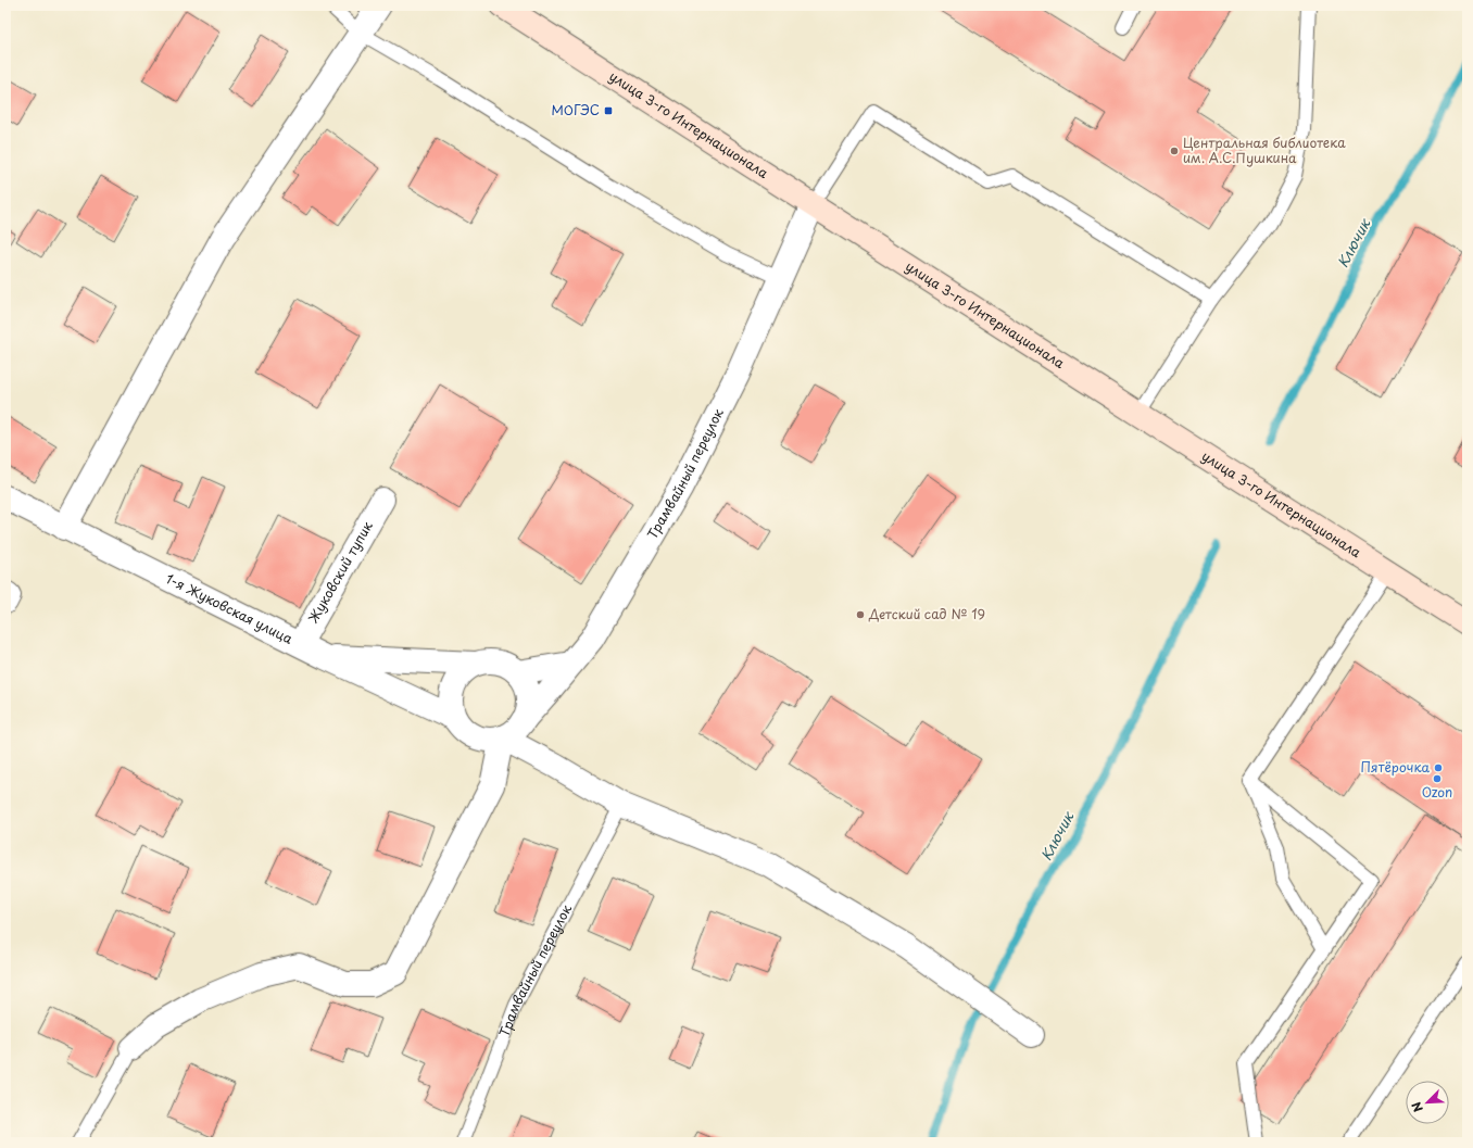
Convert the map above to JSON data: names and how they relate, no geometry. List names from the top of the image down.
{
  "streets": {
    "main road": ["улица 3-го Интернационала"],
    "street": ["Трамвайный переулок", "Жуковский тупик", "1-я Жуковская улица"]
  },
  "crossings": [
    ["улица 3-го Интернационала", "Трамвайный переулок"],
    ["Трамвайный переулок", "1-я Жуковская улица"],
    ["Жуковский тупик", "1-я Жуковская улица"]
  ],
  "water": ["Ключик"],
  "places": {
    "transit": ["МОГЭС"],
    "other": [
      "Центральная библиотека им. А.С.Пушкина",
      "Детский сад № 19",
      "Пятёрочка",
      "Ozon"
    ]
  },
  "north": "bottom left"
}
